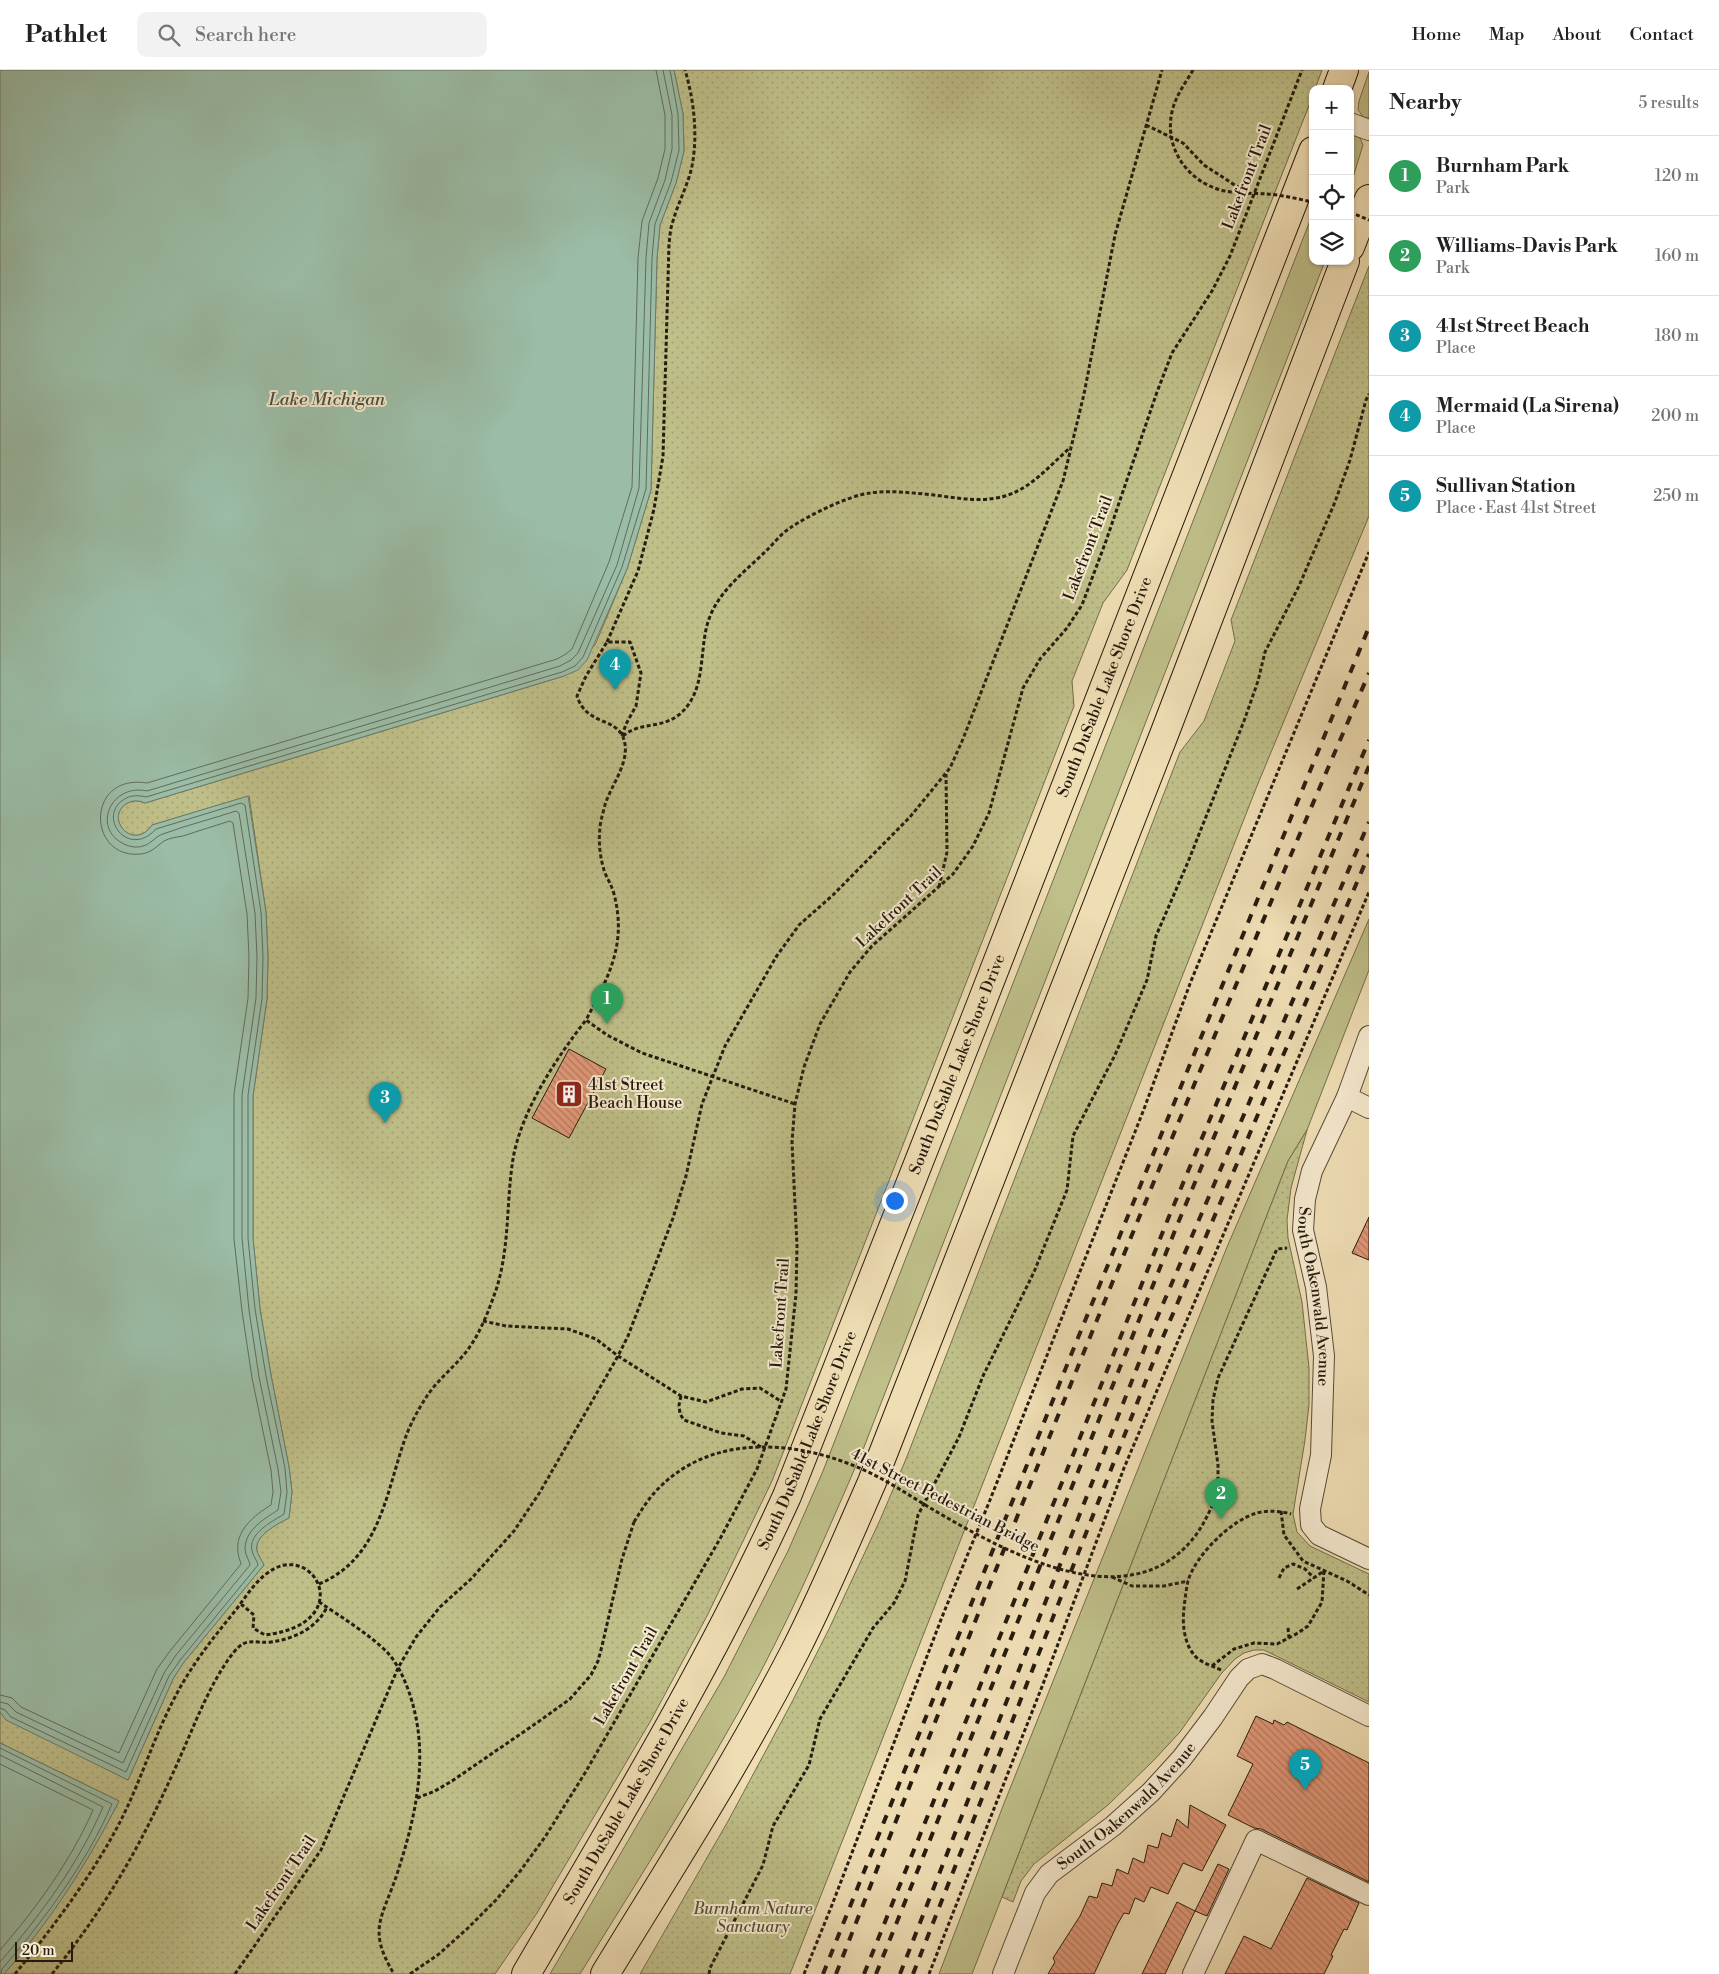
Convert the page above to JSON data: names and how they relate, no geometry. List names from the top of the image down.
{
  "streets": {
    "highway": ["South DuSable Lake Shore Drive"],
    "street": ["South Oakenwald Avenue"],
    "path": ["Lakefront Trail", "41st Street Pedestrian Bridge"]
  },
  "water": ["Lake Michigan"],
  "parks": ["Burnham Nature Sanctuary"],
  "places": {
    "building": ["41st Street Beach House"]
  },
  "scale_bar": "20 m",
  "page": {
    "header": "Pathlet",
    "search": "Search here",
    "nav": [
      "Home",
      "Map",
      "About",
      "Contact"
    ],
    "heading": ["Nearby", "5 results"],
    "map_buttons": ["+", "−"],
    "list": [
      {
        "mark": "1",
        "name": "Burnham Park",
        "note": "Park",
        "value": "120 m"
      },
      {
        "mark": "2",
        "name": "Williams-Davis Park",
        "note": "Park",
        "value": "160 m"
      },
      {
        "mark": "3",
        "name": "41st Street Beach",
        "note": "Place",
        "value": "180 m"
      },
      {
        "mark": "4",
        "name": "Mermaid (La Sirena)",
        "note": "Place",
        "value": "200 m"
      },
      {
        "mark": "5",
        "name": "Sullivan Station",
        "note": "Place · East 41st Street",
        "value": "250 m"
      }
    ],
    "pins": [
      "4",
      "1",
      "3",
      "2",
      "5"
    ],
    "scale": "20 m"
  }
}
